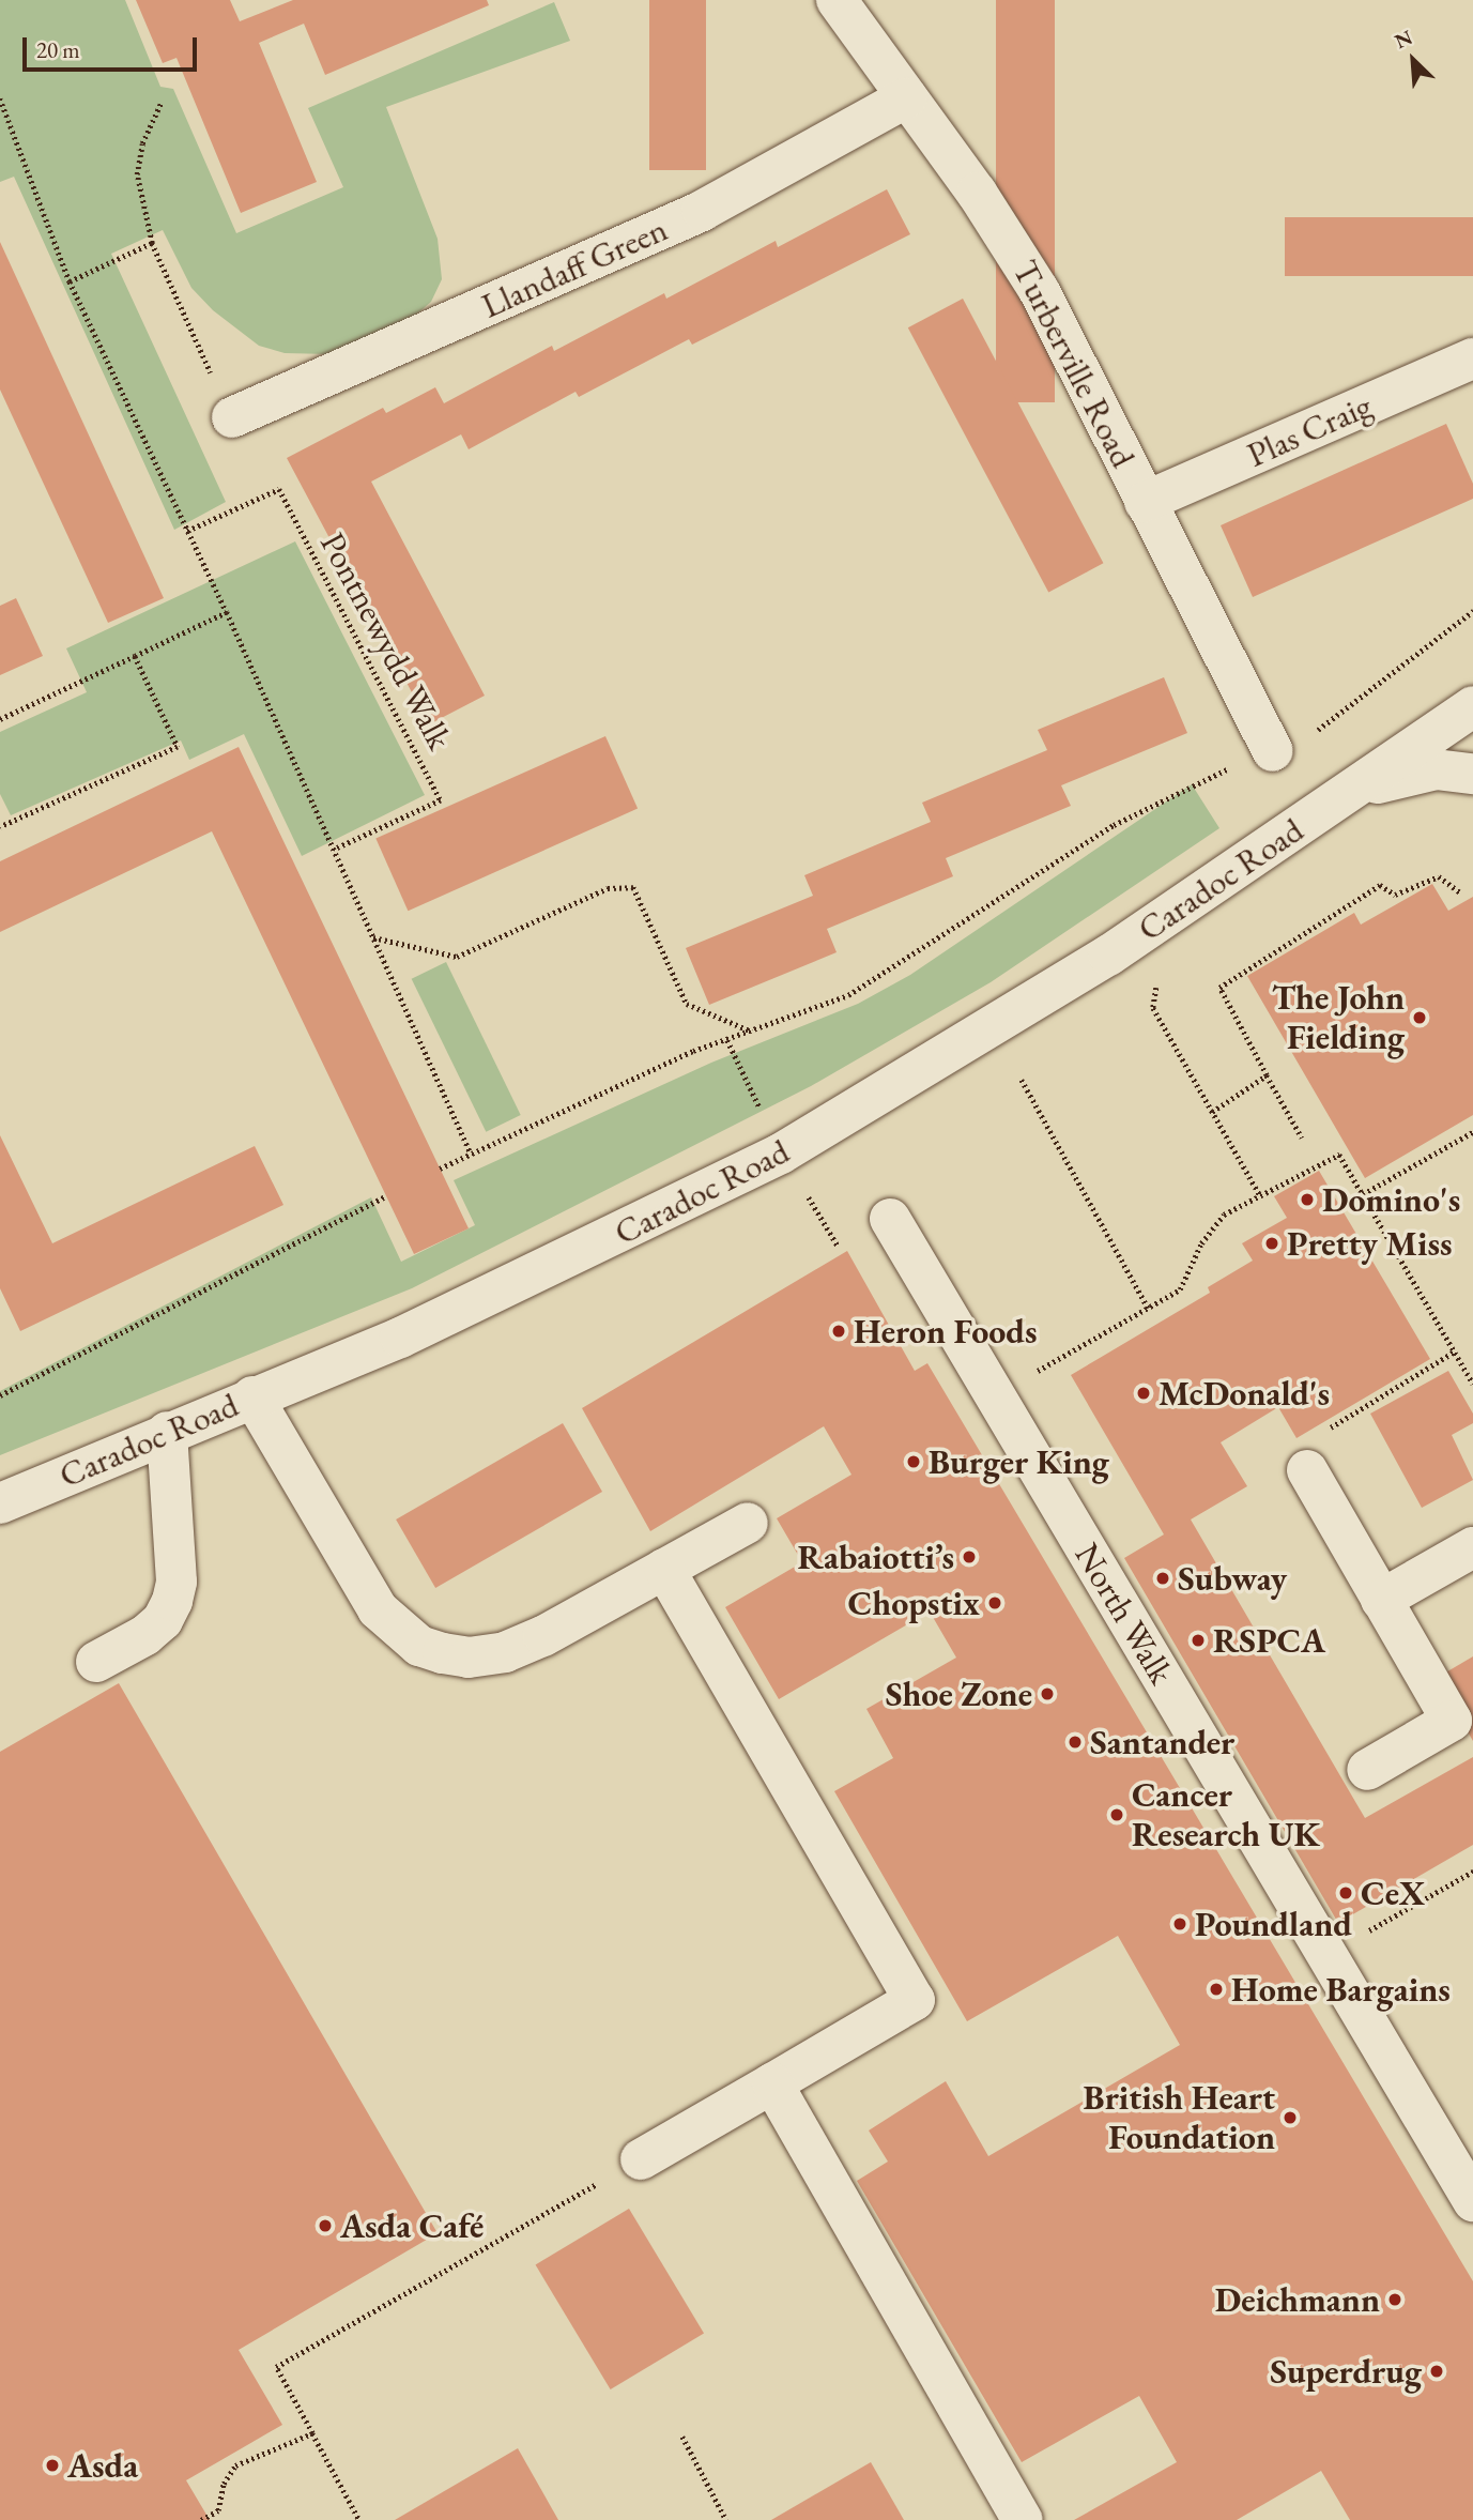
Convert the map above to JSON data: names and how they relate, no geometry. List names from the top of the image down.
{
  "streets": {
    "street": [
      "Llandaff Green",
      "Turberville Road",
      "Plas Craig",
      "Caradoc Road",
      "North Walk"
    ],
    "path": ["Pontnewydd Walk"]
  },
  "crossings": [
    ["Llandaff Green", "Turberville Road"],
    ["Turberville Road", "Plas Craig"]
  ],
  "places": [
    "The John Fielding",
    "Domino's",
    "Pretty Miss",
    "Heron Foods",
    "McDonald's",
    "Burger King",
    "Rabaiotti’s",
    "Subway",
    "Chopstix",
    "RSPCA",
    "Shoe Zone",
    "Santander",
    "Cancer Research UK",
    "CeX",
    "Poundland",
    "Home Bargains",
    "British Heart Foundation",
    "Asda Café",
    "Deichmann",
    "Superdrug",
    "Asda"
  ],
  "scale_bar": "20 m",
  "north": "top left"
}
